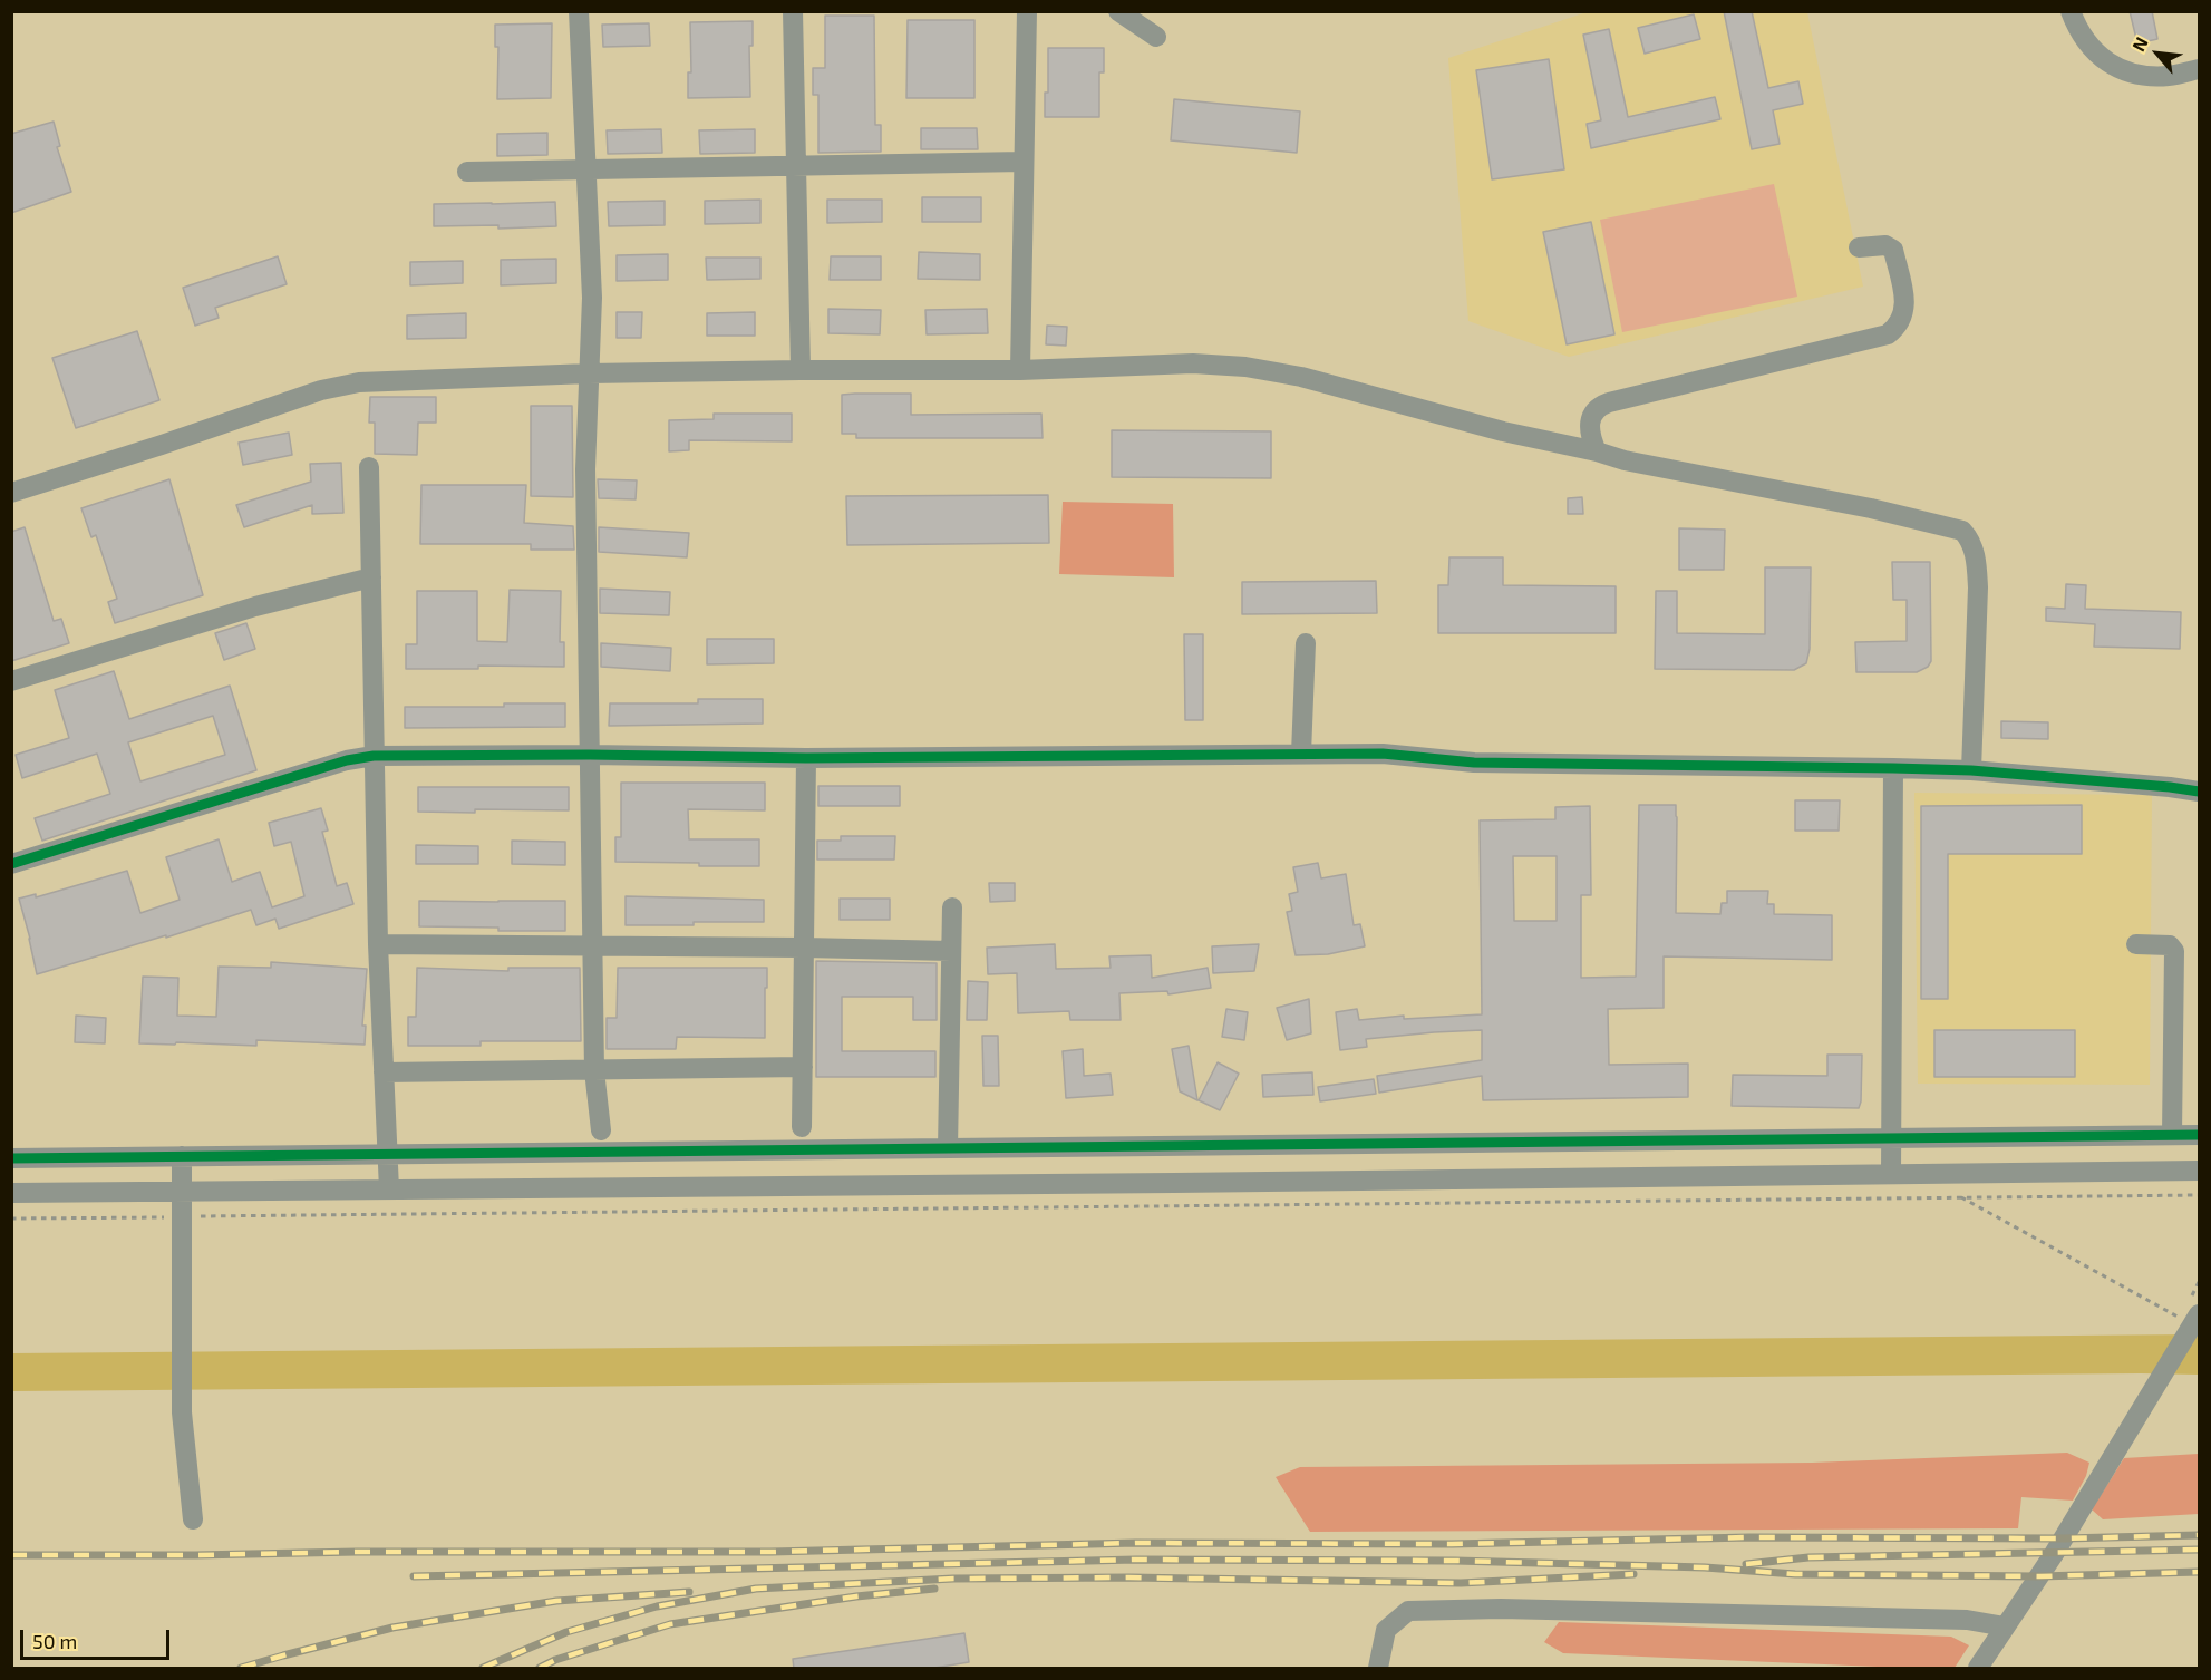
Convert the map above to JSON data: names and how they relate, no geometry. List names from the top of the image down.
{
  "scale_bar": "50 m",
  "north": "top left"
}
